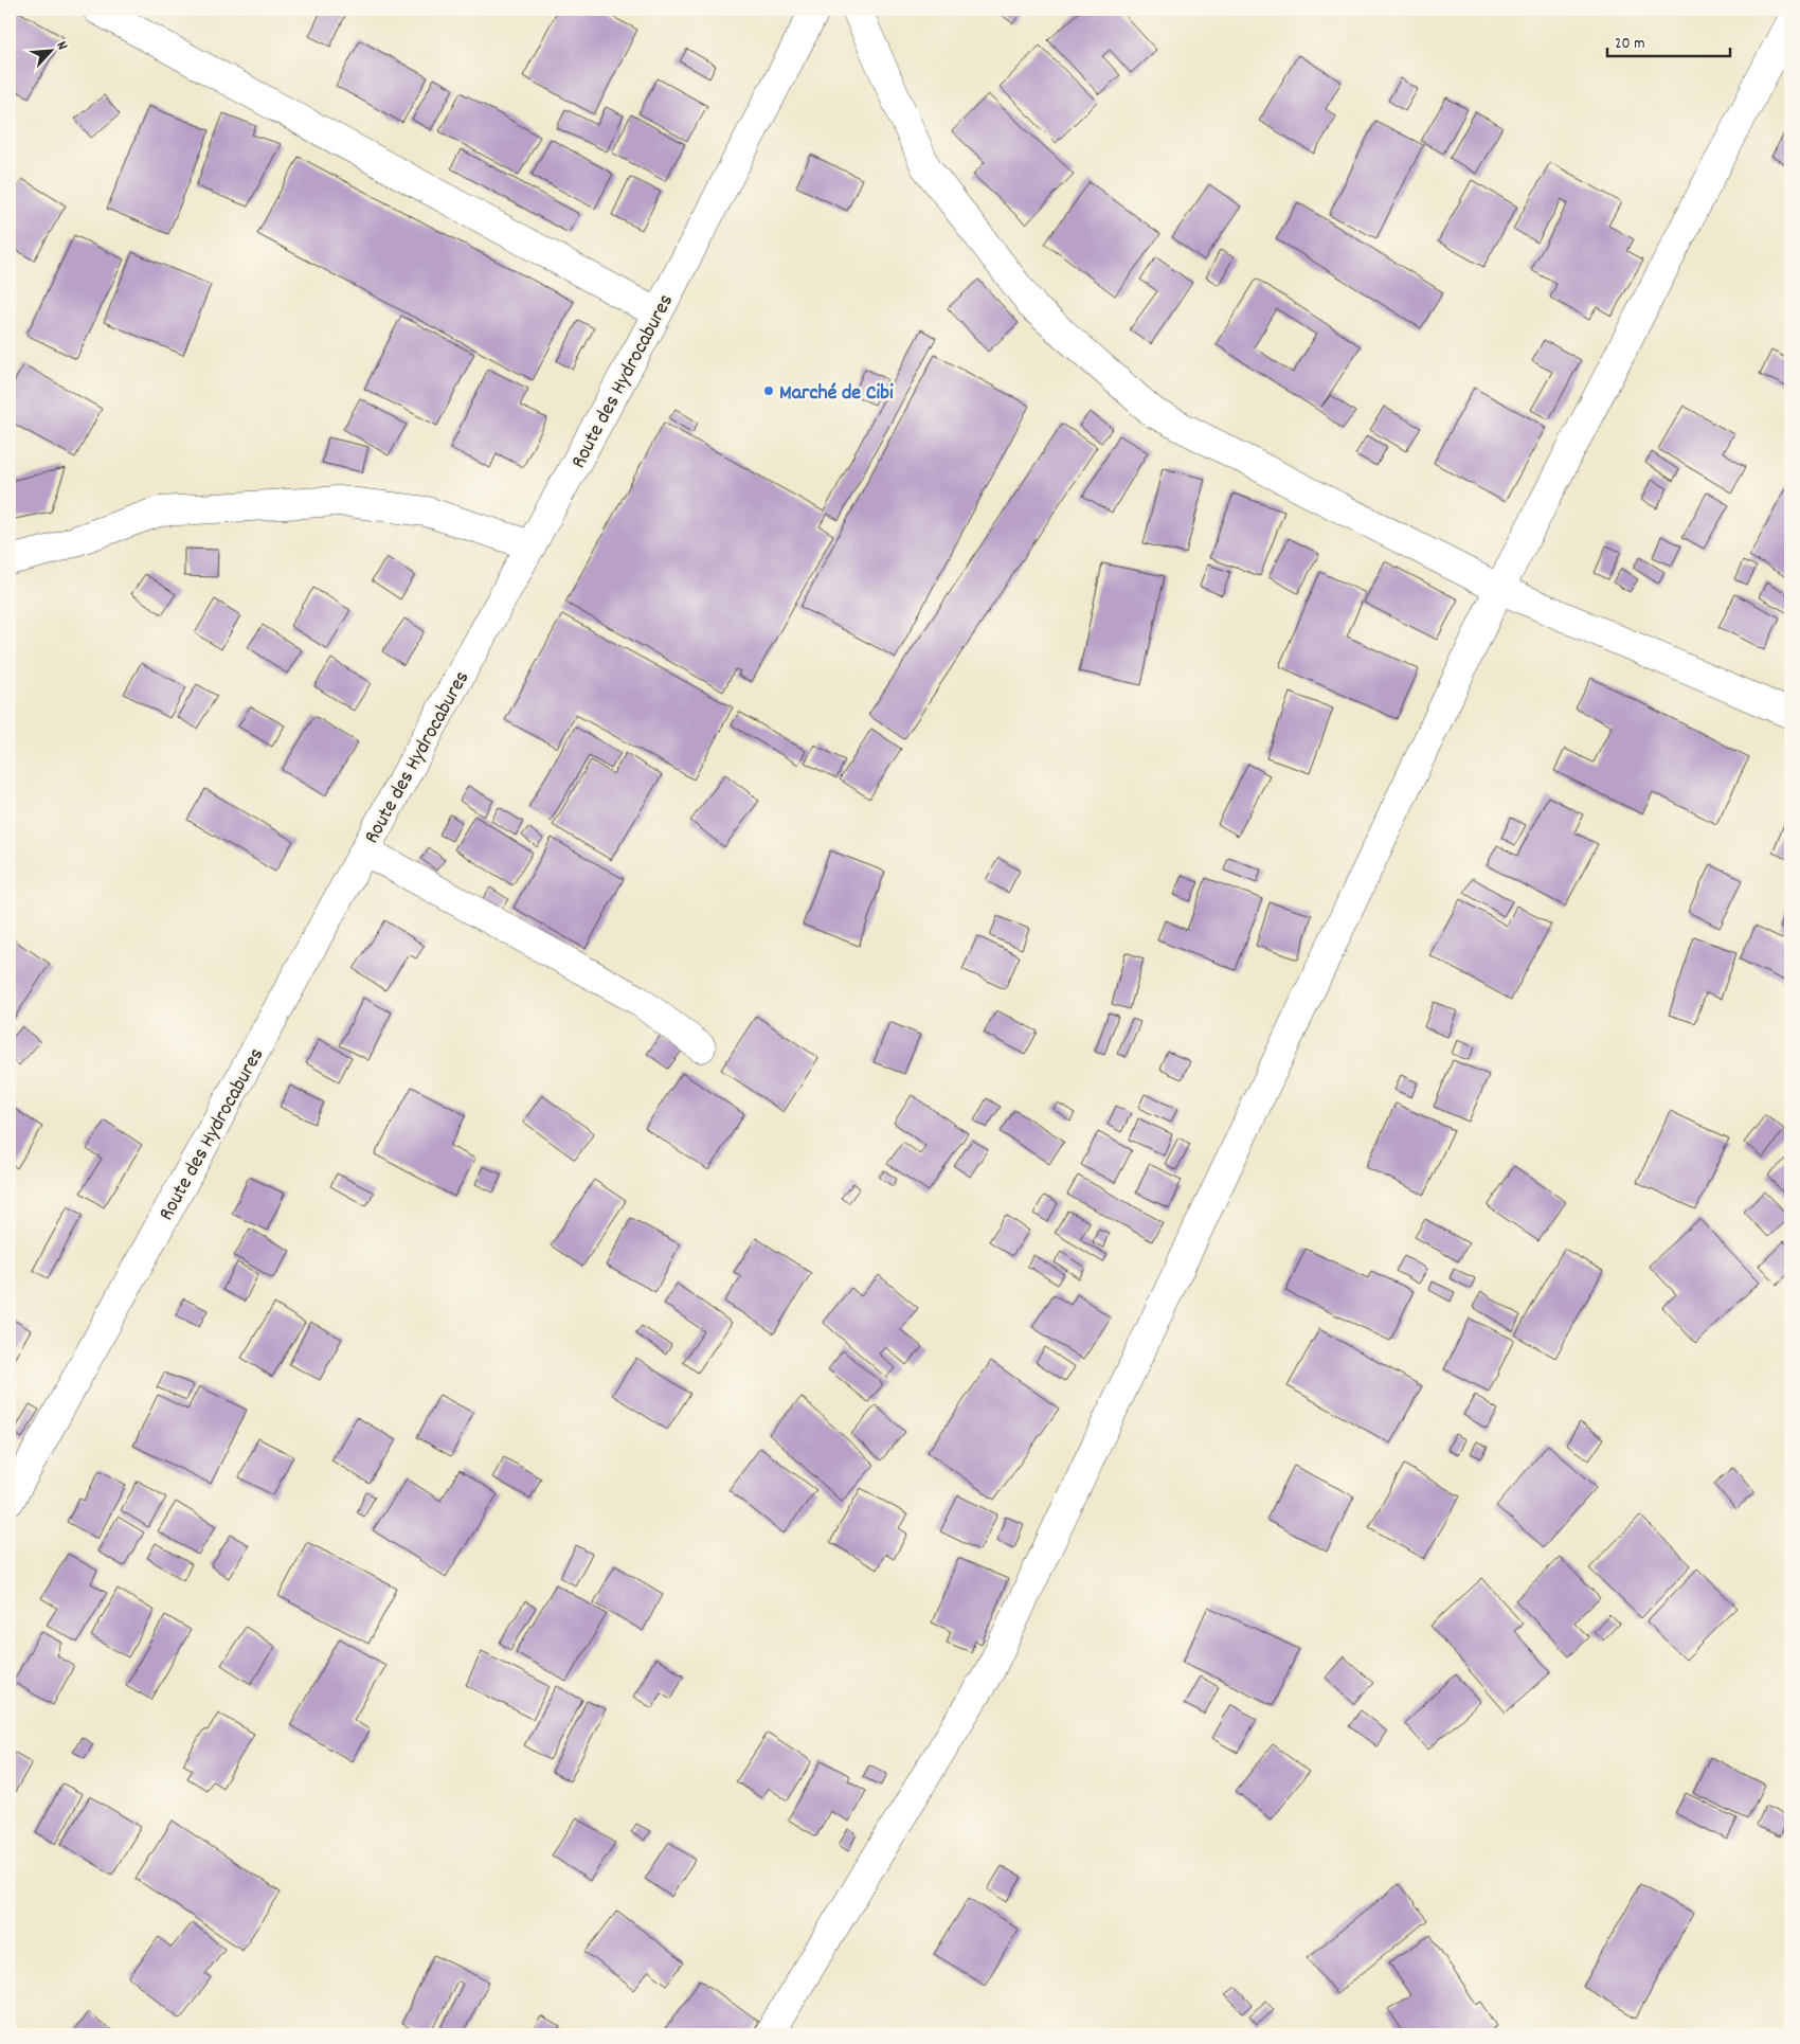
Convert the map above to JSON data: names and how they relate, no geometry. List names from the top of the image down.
{
  "streets": {
    "street": ["Route des Hydrocabures"]
  },
  "places": ["Marché de Cibi"],
  "scale_bar": "20 m",
  "north": "top right"
}
